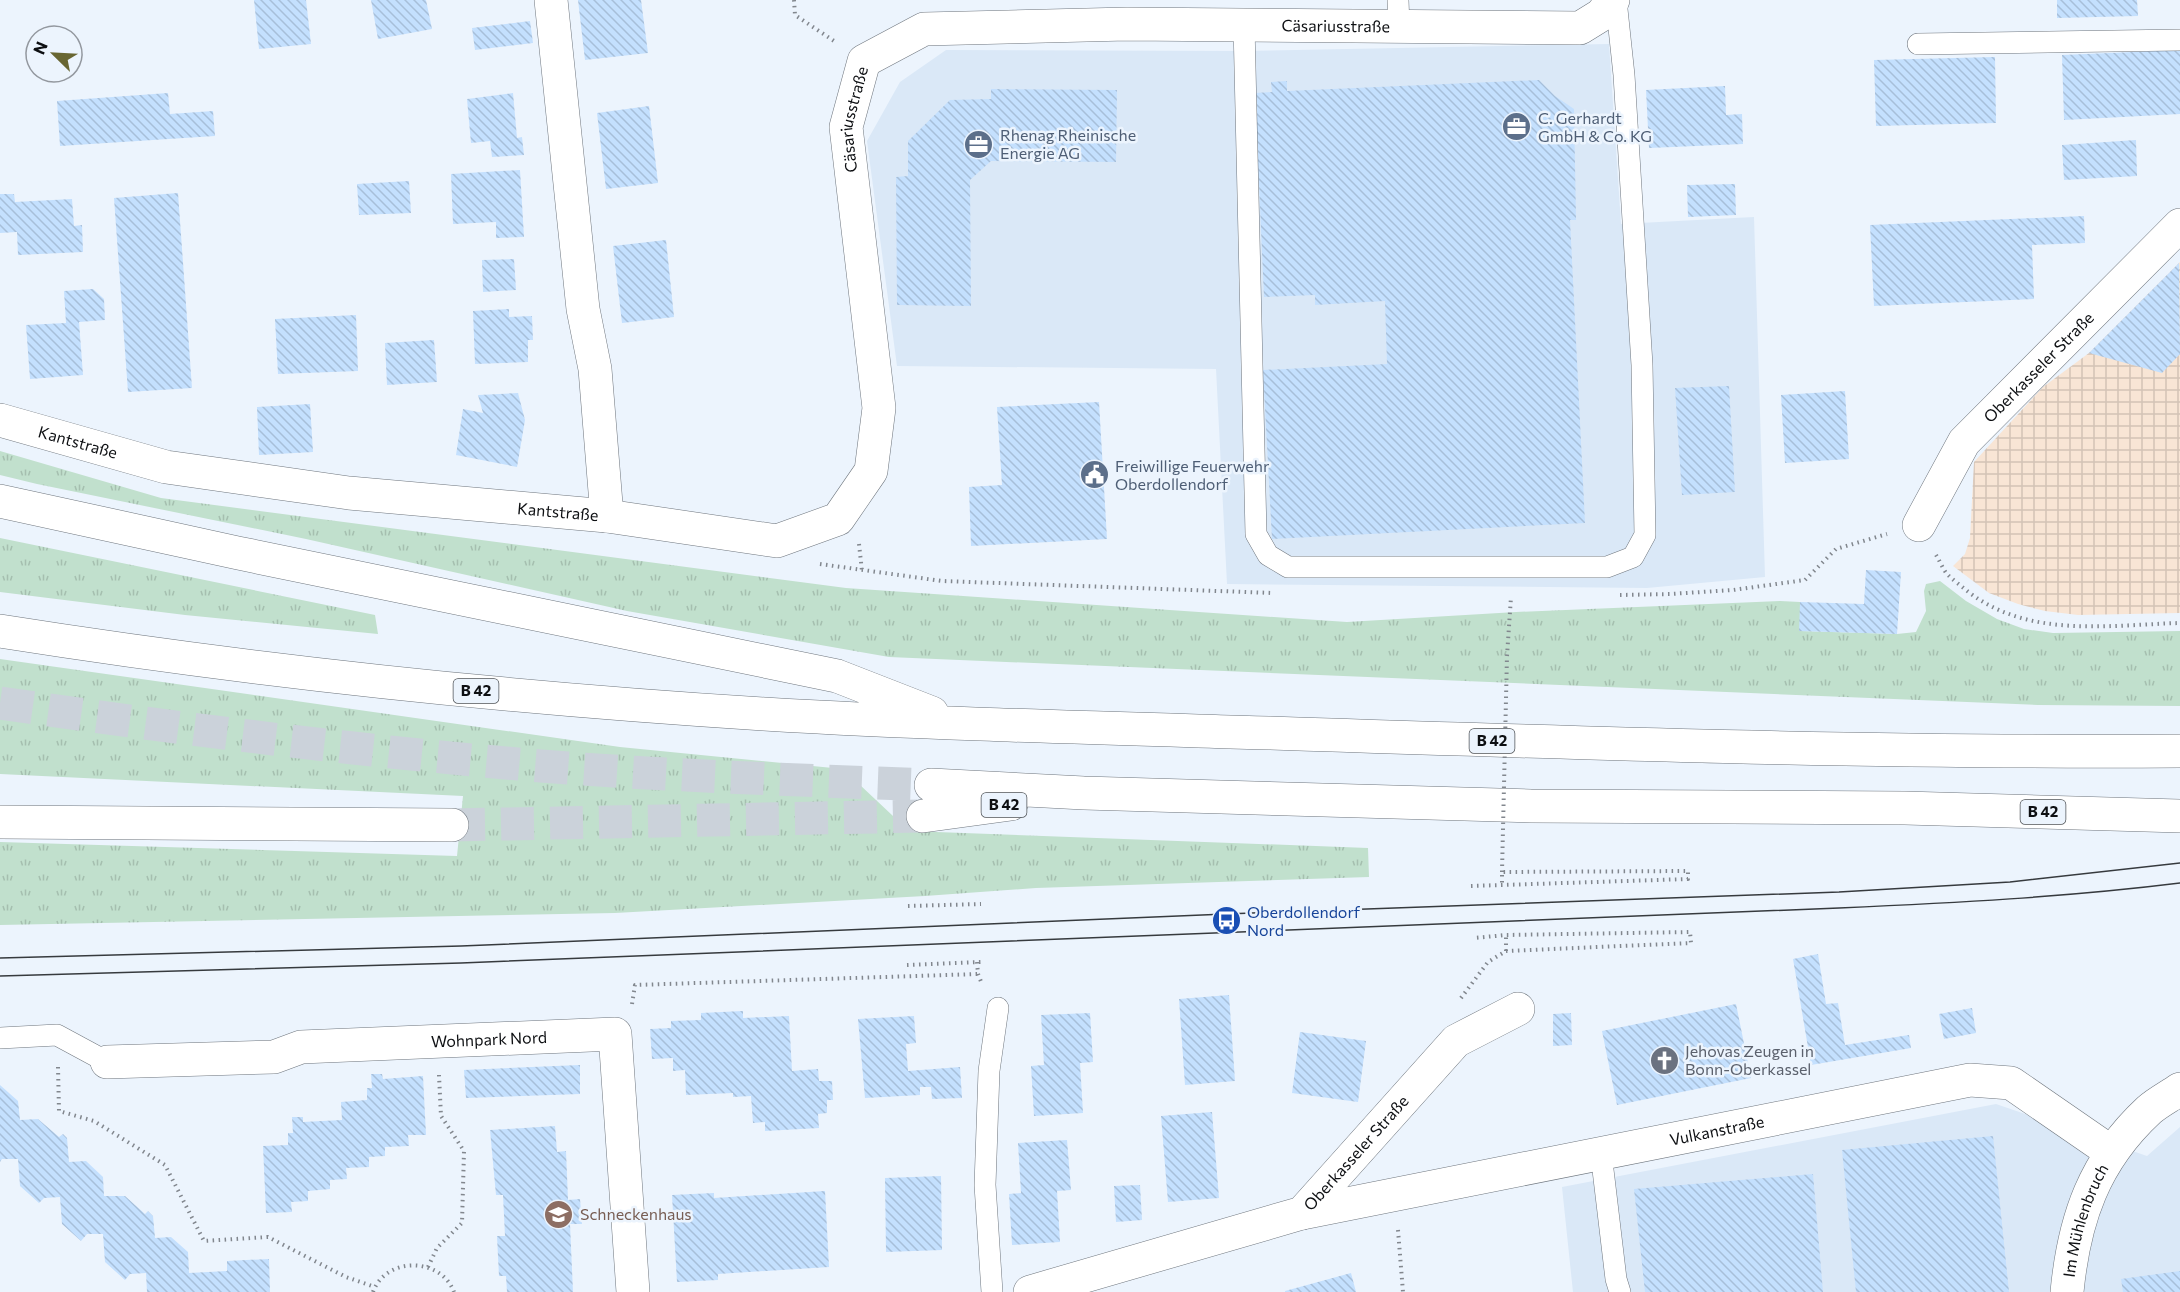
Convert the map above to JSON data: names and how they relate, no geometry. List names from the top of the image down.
{
  "streets": {
    "main road": [
      "Cäsariusstraße",
      "Oberkasseler Straße",
      "Kantstraße",
      "B 42",
      "Wohnpark Nord",
      "Vulkanstraße",
      "Im Mühlenbruch"
    ]
  },
  "crossings": [
    ["Cäsariusstraße", "Kantstraße"],
    ["Oberkasseler Straße", "Vulkanstraße"],
    ["Vulkanstraße", "Im Mühlenbruch"]
  ],
  "places": {
    "office": ["C. Gerhardt GmbH & Co. KG", "Rhenag Rheinische Energie AG"],
    "public building": ["Freiwillige Feuerwehr Oberdollendorf"],
    "bus stop": ["Oberdollendorf Nord"],
    "church": ["Jehovas Zeugen in Bonn-Oberkassel"],
    "school or university": ["Schneckenhaus"]
  },
  "north": "top left"
}
